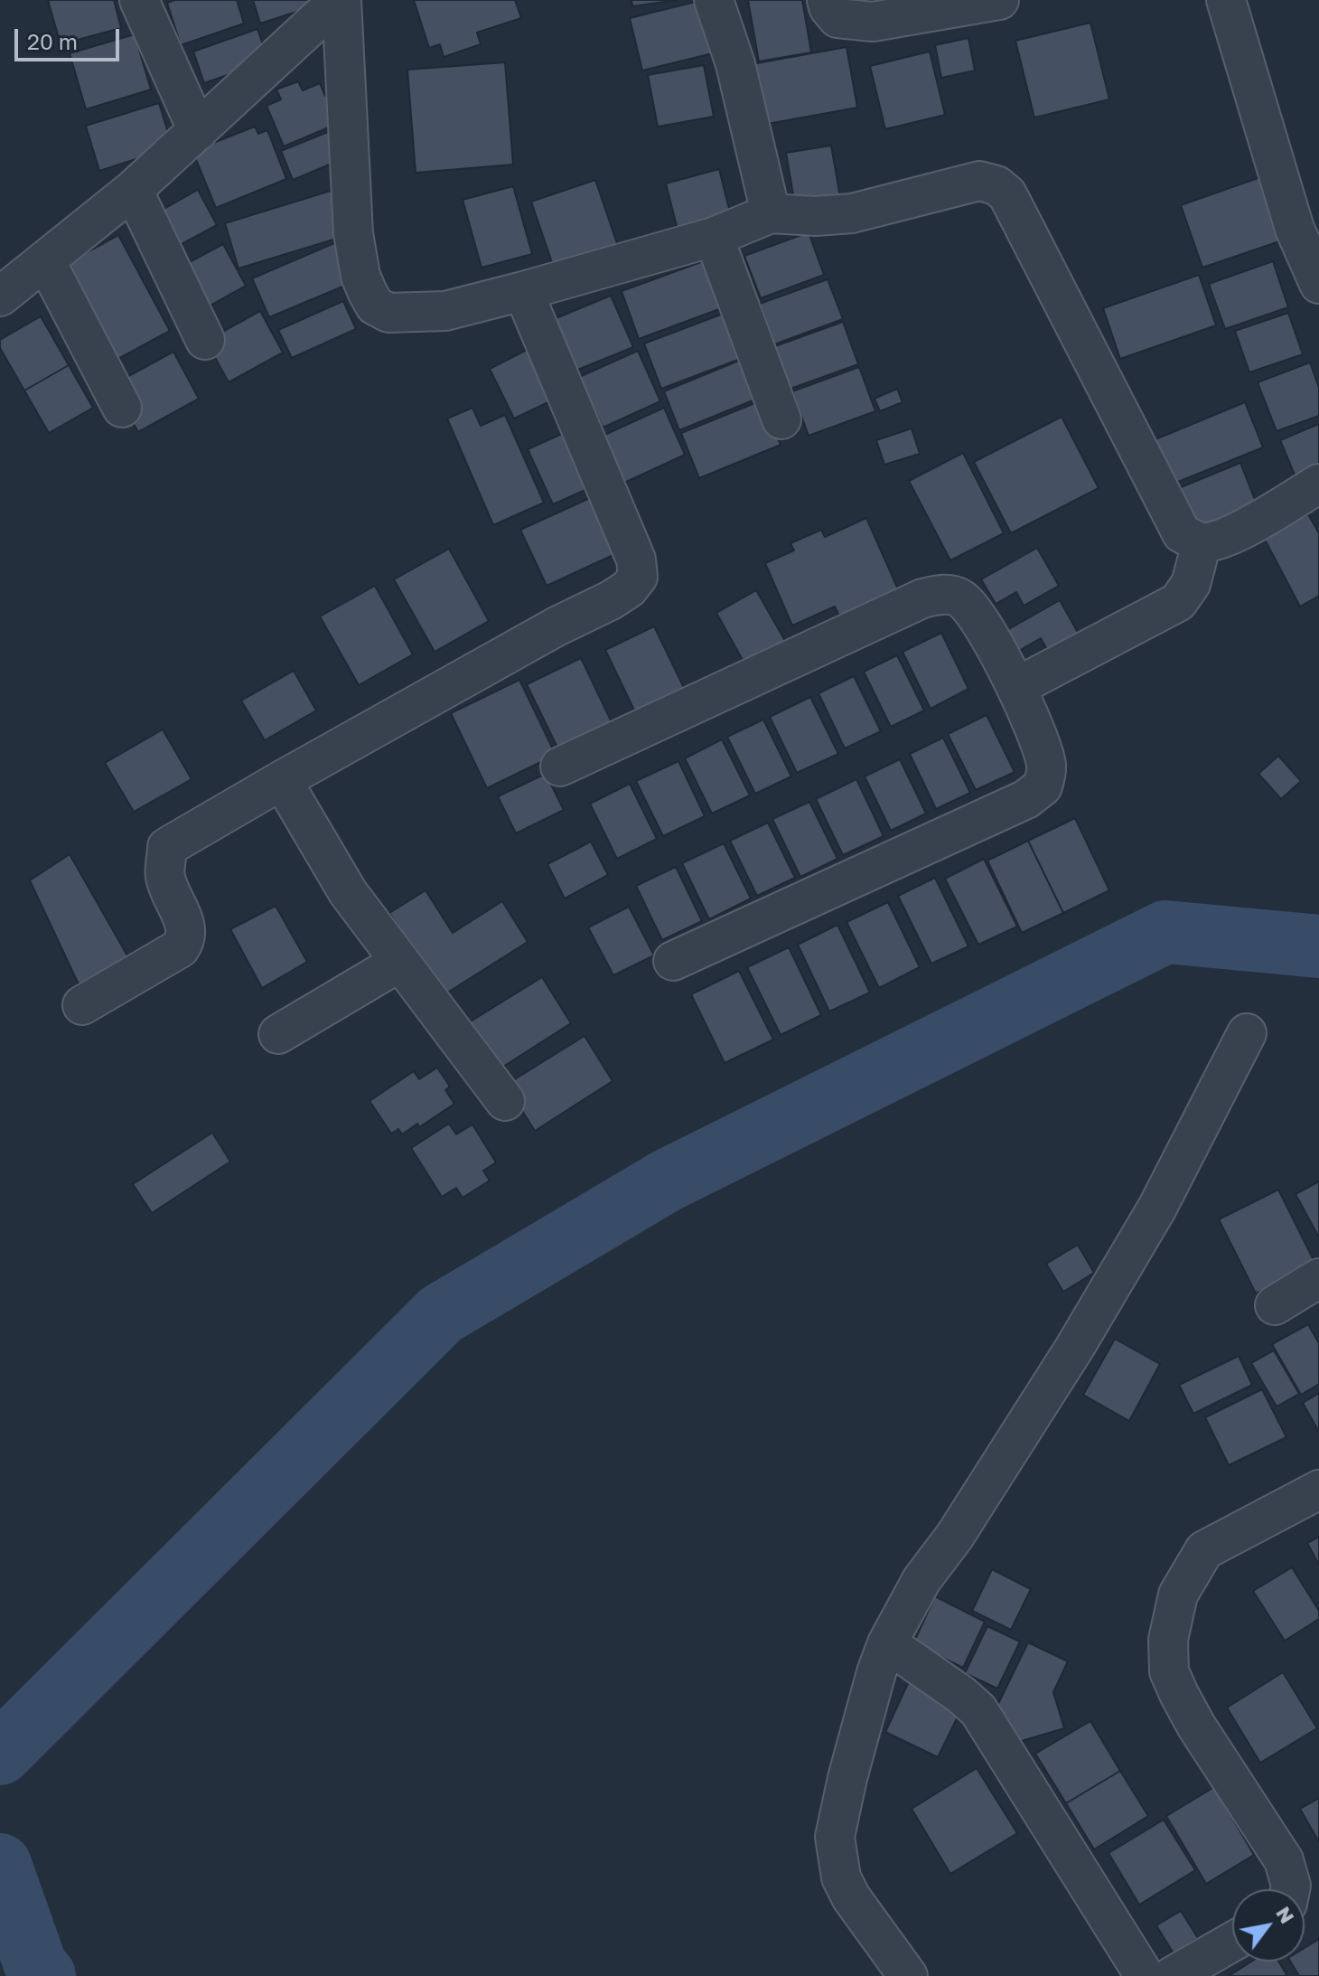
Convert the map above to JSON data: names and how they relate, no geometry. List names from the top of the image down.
{
  "scale_bar": "20 m",
  "north": "top right"
}
